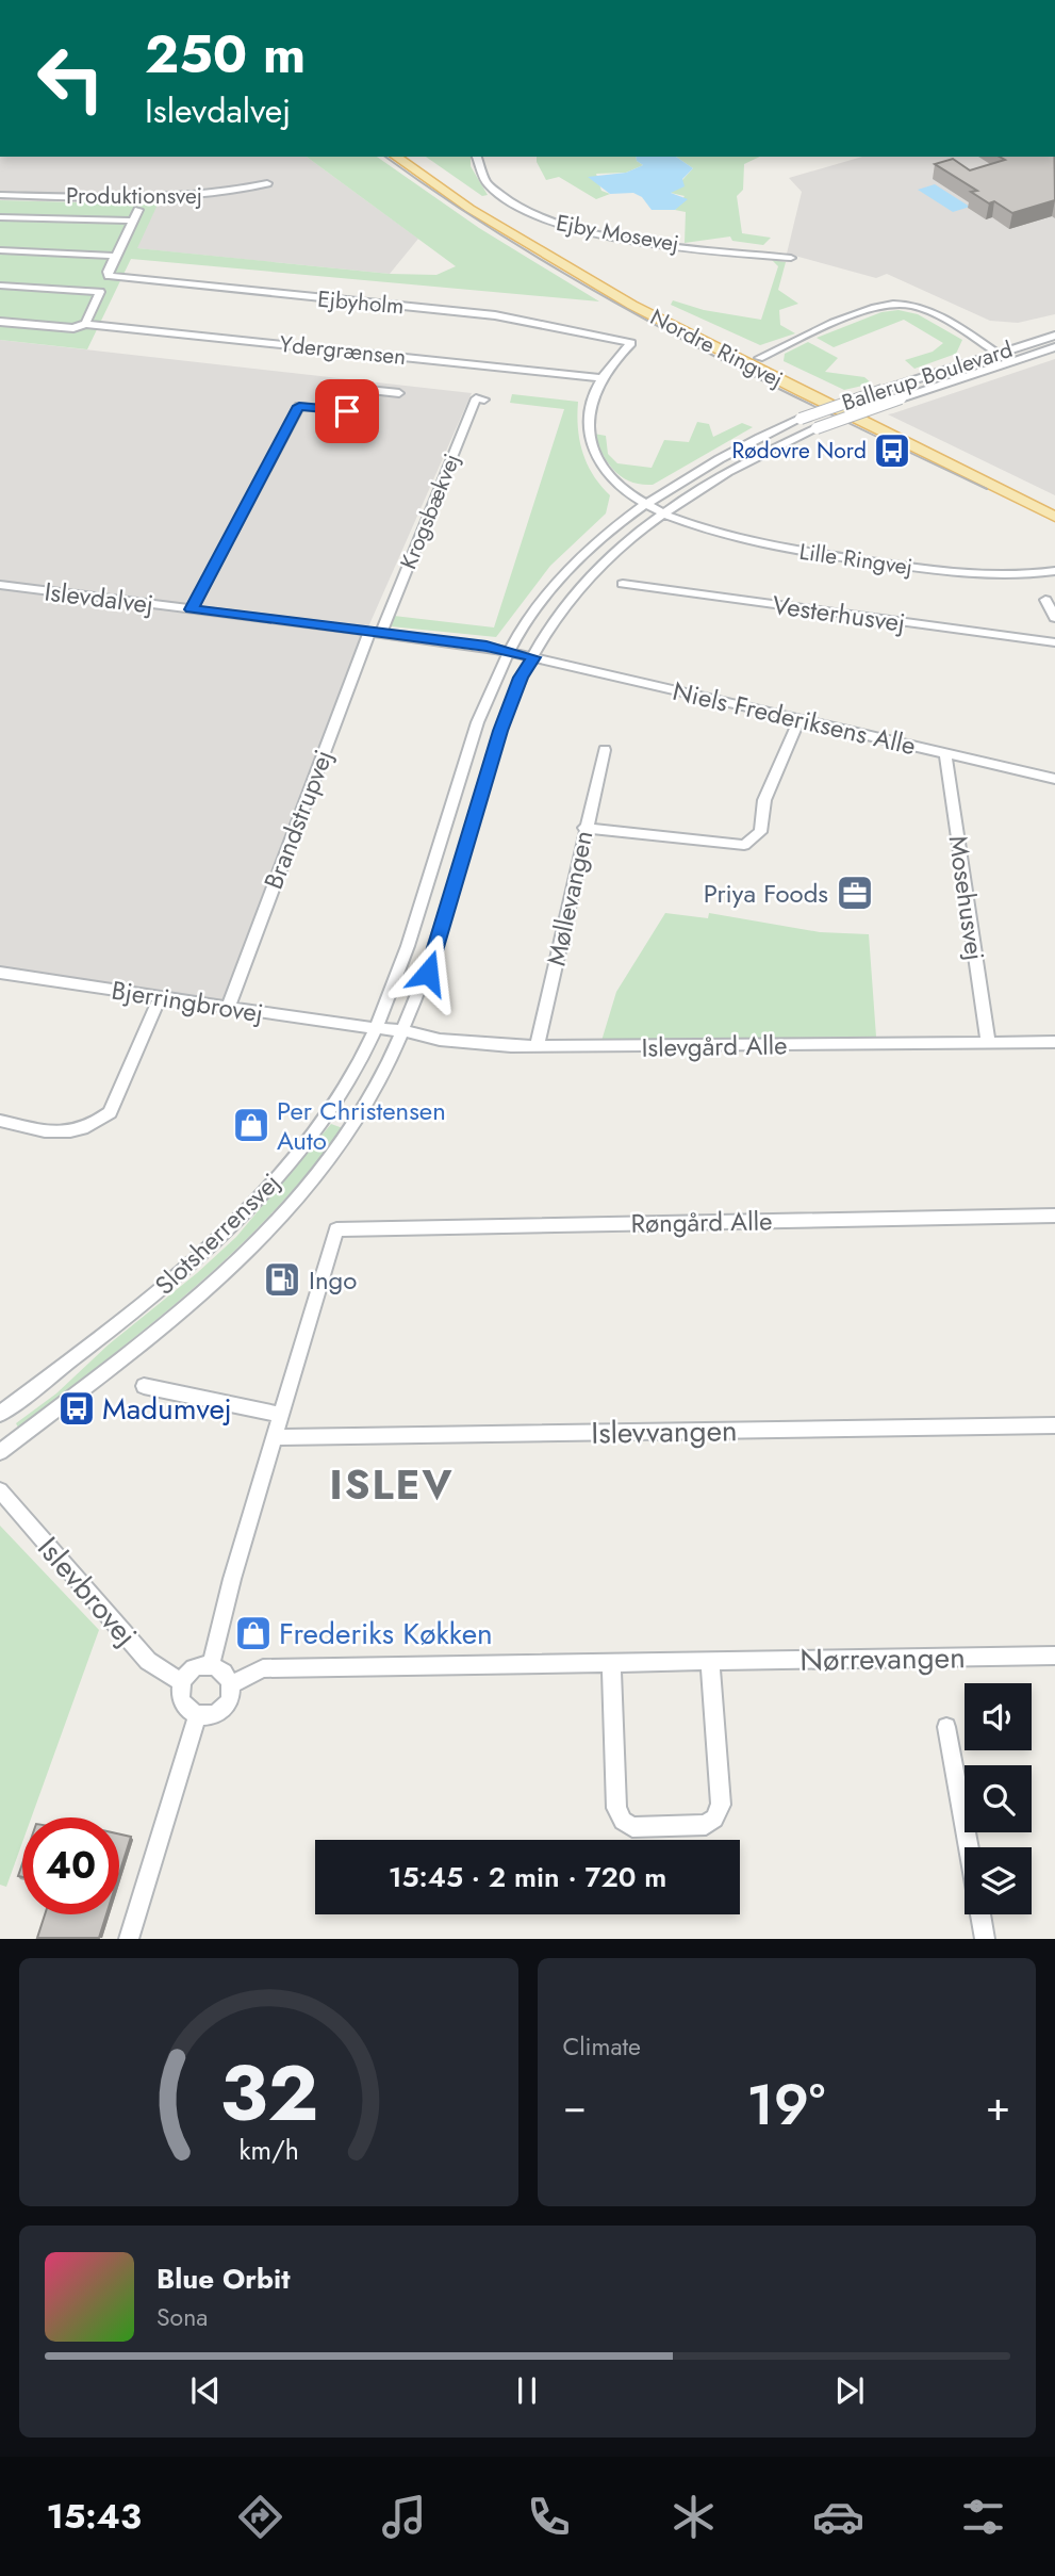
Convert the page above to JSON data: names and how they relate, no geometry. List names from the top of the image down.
{
  "streets": {
    "main road": ["Nordre Ringvej"],
    "street": [
      "Produktionsvej",
      "Ejby Mosevej",
      "Ejbyholm",
      "Ydergrænsen",
      "Ballerup Boulevard",
      "Krogsbækvej",
      "Lille Ringvej",
      "Islevdalvej",
      "Vesterhusvej",
      "Niels Frederiksens Alle",
      "Brandstrupvej",
      "Møllevangen",
      "Mosehusvej",
      "Bjerringbrovej",
      "Islevgård Alle",
      "Røngård Alle",
      "Slotsherrensvej",
      "Islevvangen",
      "Islevbrovej",
      "Nørrevangen"
    ]
  },
  "crossings": [
    ["Ejbyholm", "Ydergrænsen"],
    ["Ballerup Boulevard", "Slotsherrensvej"],
    ["Krogsbækvej", "Islevdalvej"],
    ["Krogsbækvej", "Brandstrupvej"],
    ["Lille Ringvej", "Slotsherrensvej"],
    ["Islevdalvej", "Niels Frederiksens Alle"],
    ["Islevdalvej", "Brandstrupvej"],
    ["Islevdalvej", "Slotsherrensvej"],
    ["Niels Frederiksens Alle", "Mosehusvej"],
    ["Niels Frederiksens Alle", "Slotsherrensvej"],
    ["Brandstrupvej", "Bjerringbrovej"],
    ["Møllevangen", "Islevgård Alle"],
    ["Mosehusvej", "Islevgård Alle"],
    ["Bjerringbrovej", "Islevgård Alle"],
    ["Bjerringbrovej", "Slotsherrensvej"],
    ["Islevgård Alle", "Slotsherrensvej"],
    ["Islevbrovej", "Nørrevangen"]
  ],
  "districts": ["ISLEV"],
  "places": {
    "bus stop": ["Rødovre Nord", "Madumvej"],
    "office": ["Priya Foods"],
    "shop": ["Per Christensen Auto", "Frederiks Køkken"],
    "fuel station": ["Ingo"]
  },
  "page": {
    "turn": ["250 m", "Islevdalvej"],
    "limit": "40",
    "trip": "15:45 · 2 min · 720 m",
    "tile": "Climate",
    "heat": ["−", "19°", "+"],
    "song": ["Blue Orbit", "Sona"],
    "tabs": "15:43",
    "gauge": ["32", "km/h"]
  }
}
